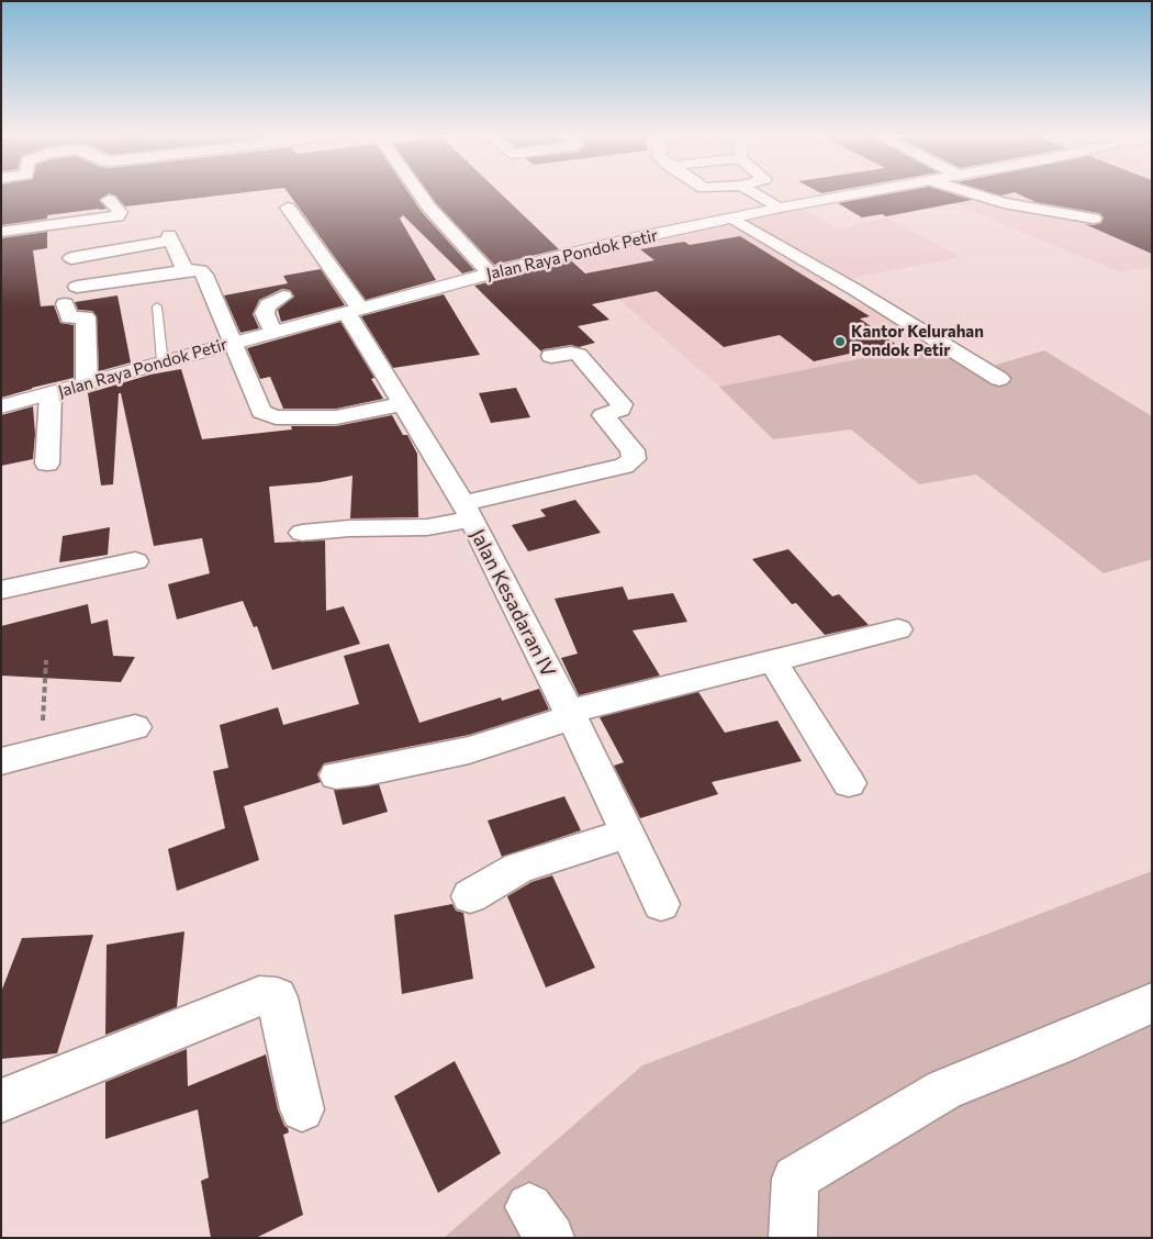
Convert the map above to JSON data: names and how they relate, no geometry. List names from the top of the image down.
{
  "streets": {
    "main road": ["Jalan Raya Pondok Petir"],
    "street": ["Jalan Kesadaran IV"]
  },
  "crossings": [
    ["Jalan Raya Pondok Petir", "Jalan Kesadaran IV"]
  ],
  "places": ["Kantor Kelurahan Pondok Petir"]
}
